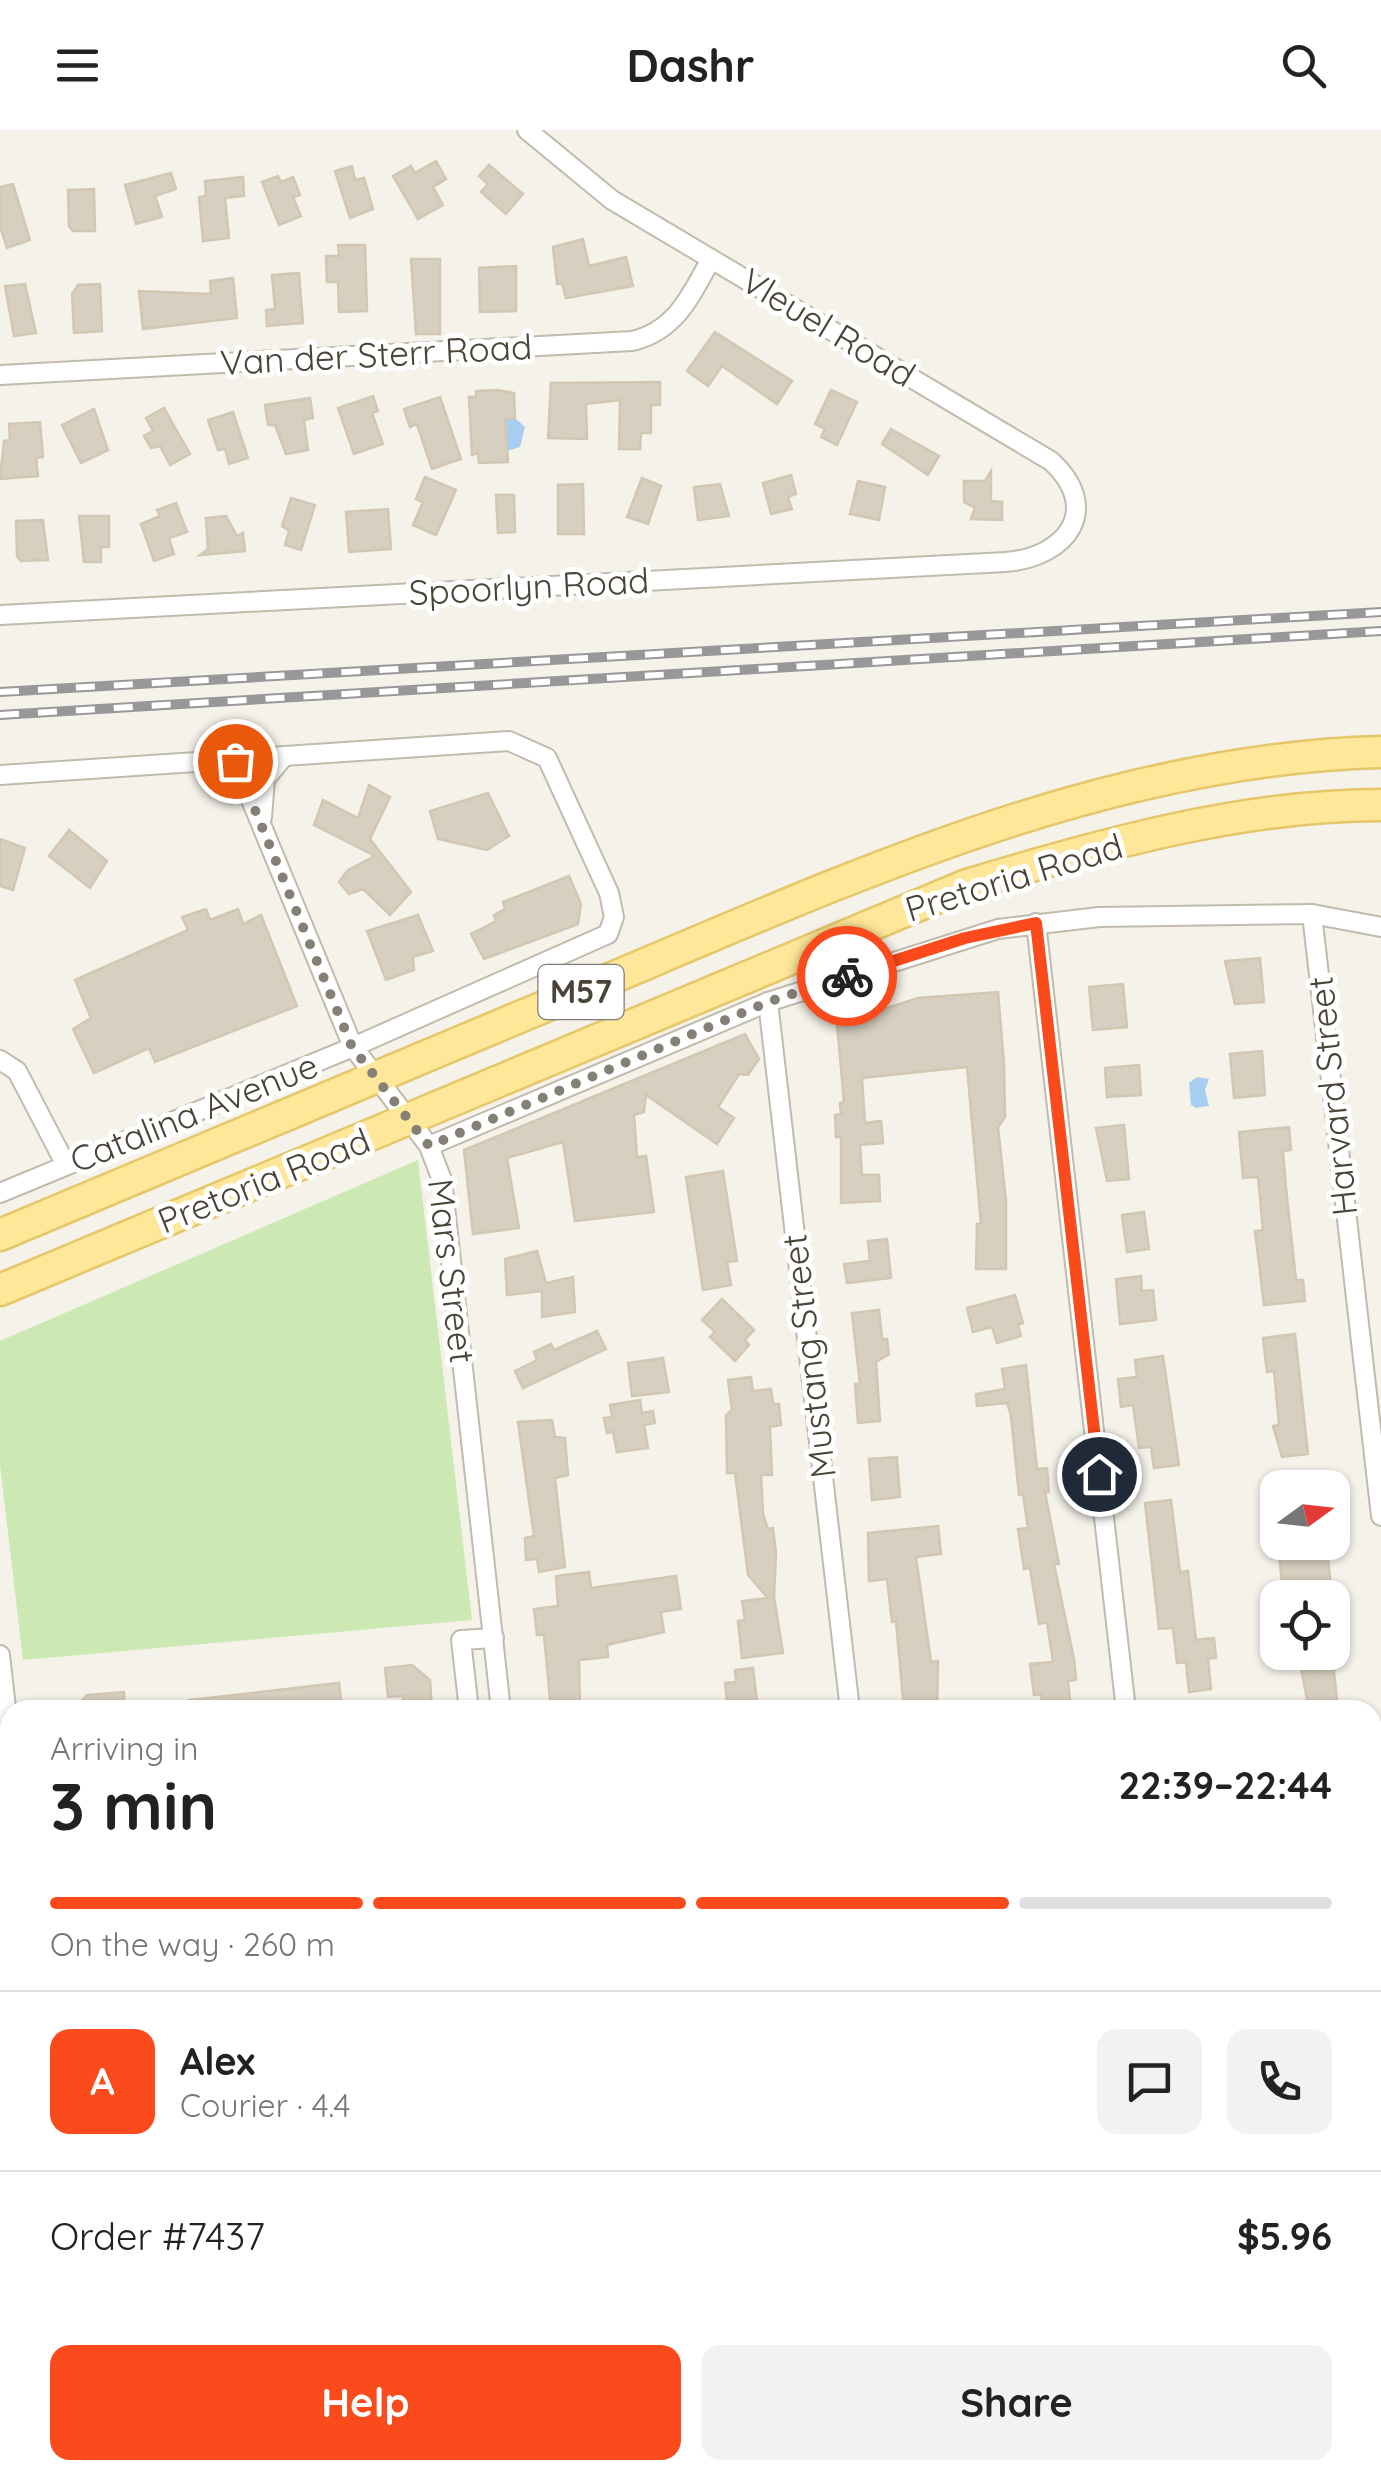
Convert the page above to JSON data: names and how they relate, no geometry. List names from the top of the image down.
{
  "streets": {
    "main road": ["Pretoria Road", "M57"],
    "street": [
      "Vleuel Road",
      "Van der Sterr Road",
      "Spoorlyn Road",
      "Harvard Street",
      "Catalina Avenue",
      "Mars Street",
      "Mustang Street"
    ]
  },
  "crossings": [
    ["Vleuel Road", "Van der Sterr Road"],
    ["Vleuel Road", "Spoorlyn Road"],
    ["Pretoria Road", "Mars Street"],
    ["Catalina Avenue", "Mars Street"]
  ],
  "north": "right",
  "page": {
    "header": "Dashr",
    "heading": ["3 min", "Arriving in", "22:39–22:44"],
    "panel": [
      "Alex",
      "Courier · 4.4",
      "Order #7437",
      "$5.96"
    ],
    "bar": "On the way · 260 m",
    "round": "A",
    "buttons": ["Help", "Share"]
  }
}
